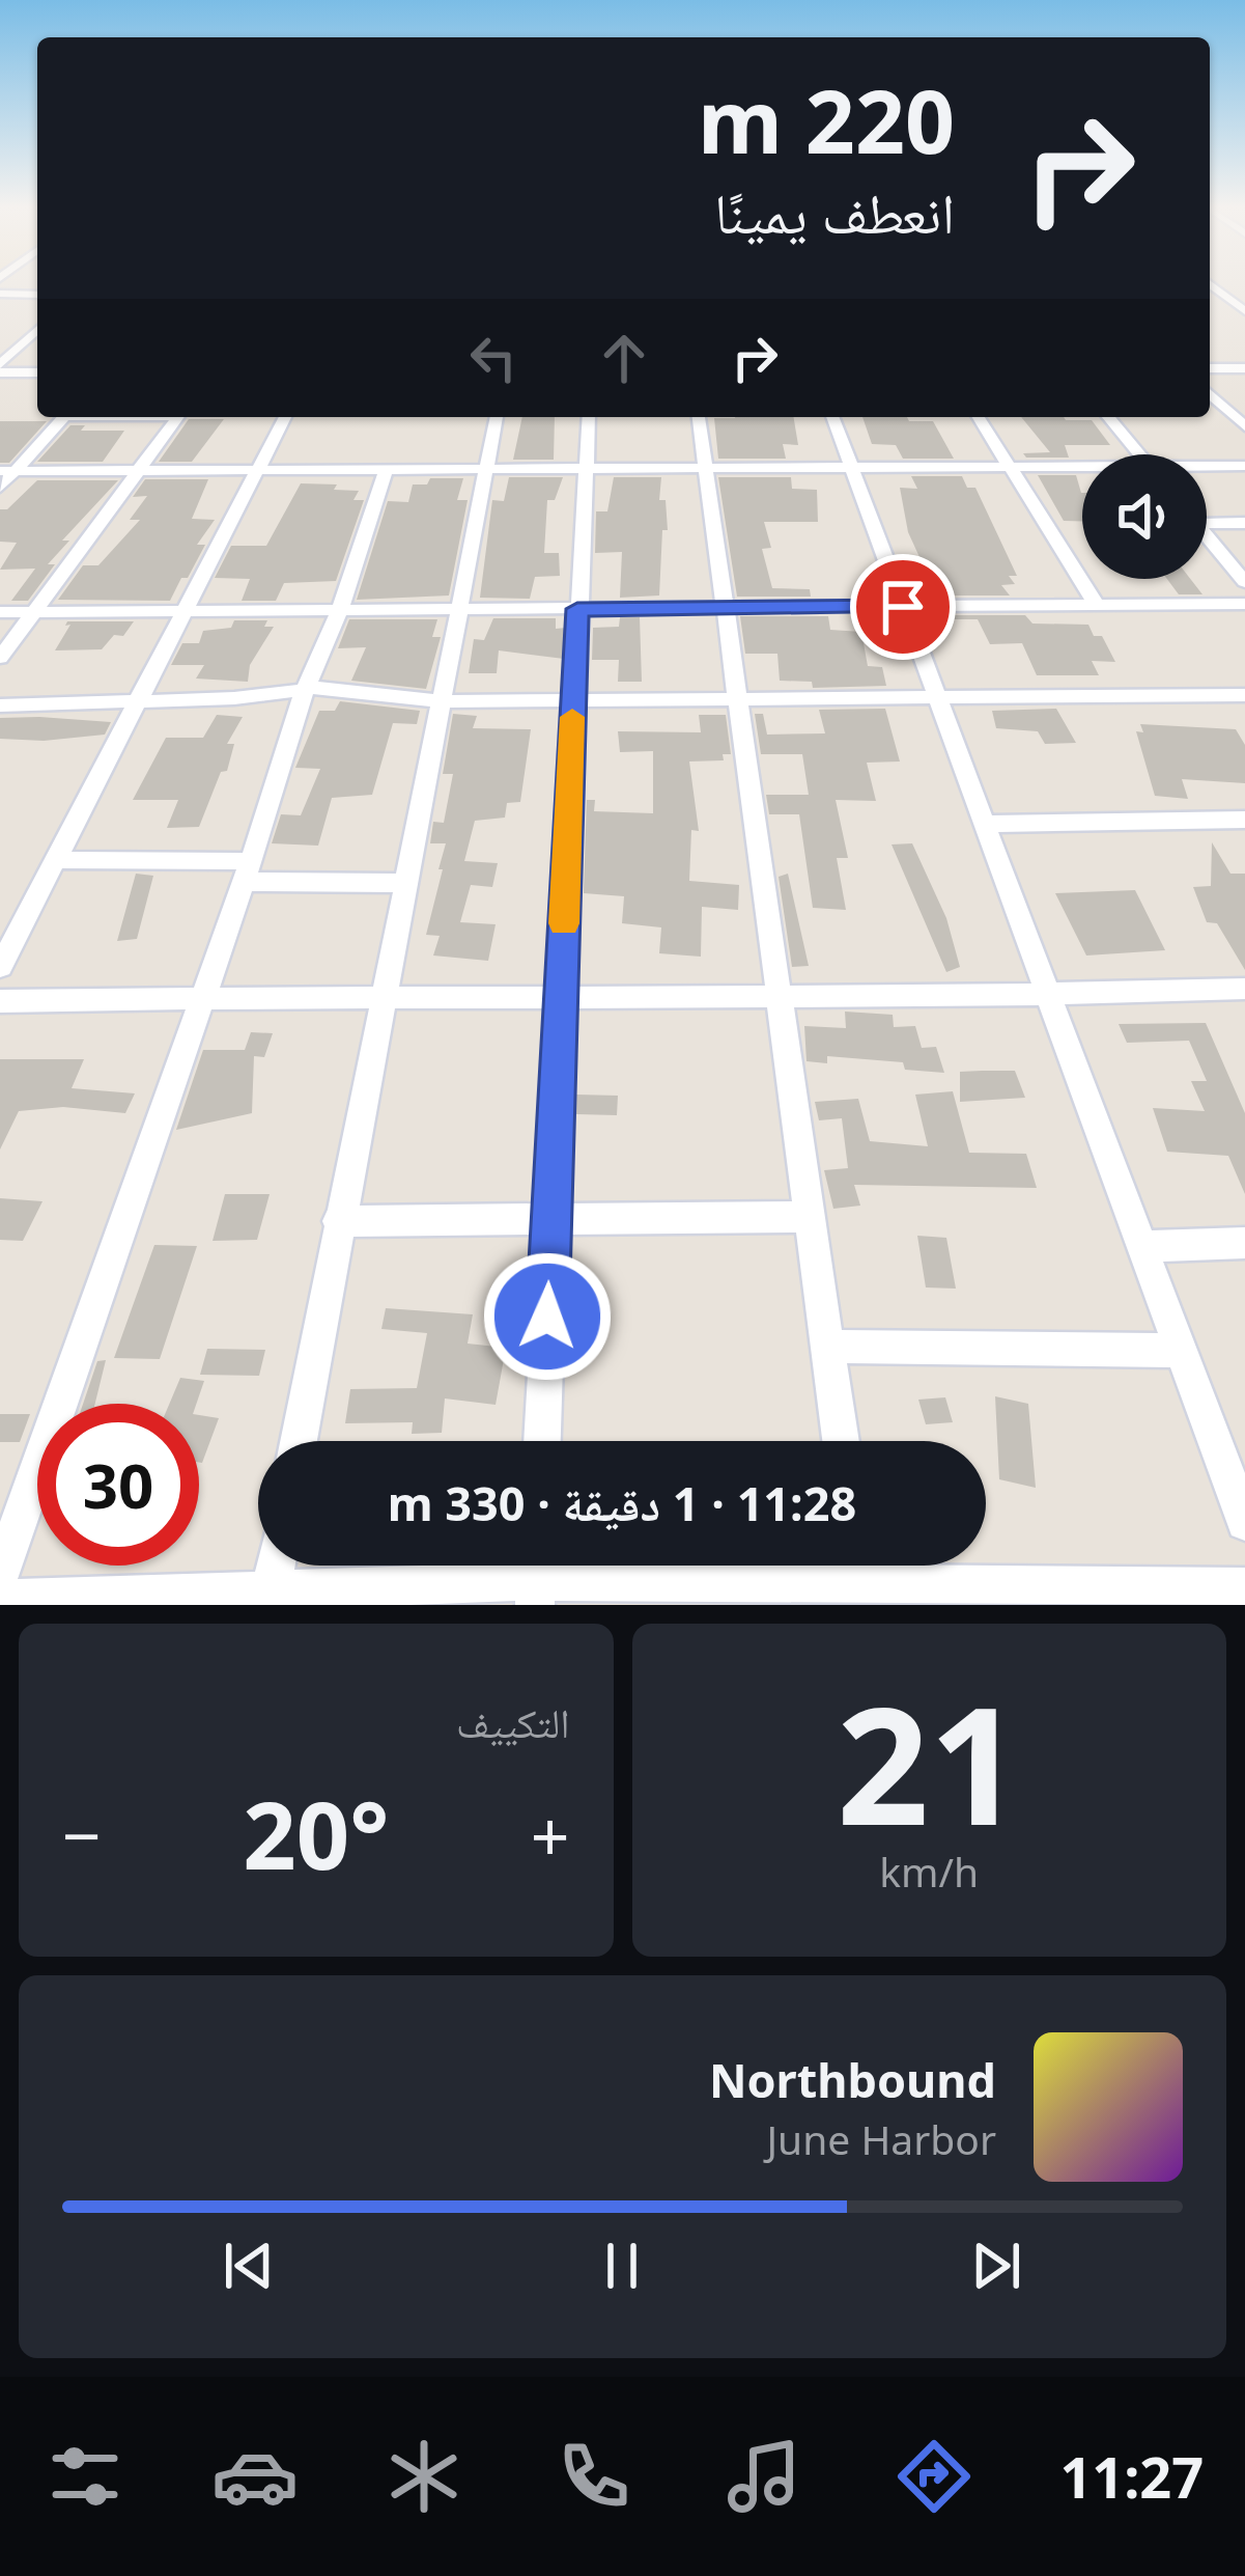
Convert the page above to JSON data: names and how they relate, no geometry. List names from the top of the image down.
{
  "page": {
    "turn": ["220 m", "انعطف يمينًا"],
    "limit": "30",
    "trip": "11:28 · 1 دقيقة · 330 m",
    "tile": [
      ["21", "km/h"],
      "التكييف"
    ],
    "heat": ["−", "20°", "+"],
    "song": ["Northbound", "June Harbor"],
    "tabs": "11:27"
  }
}
